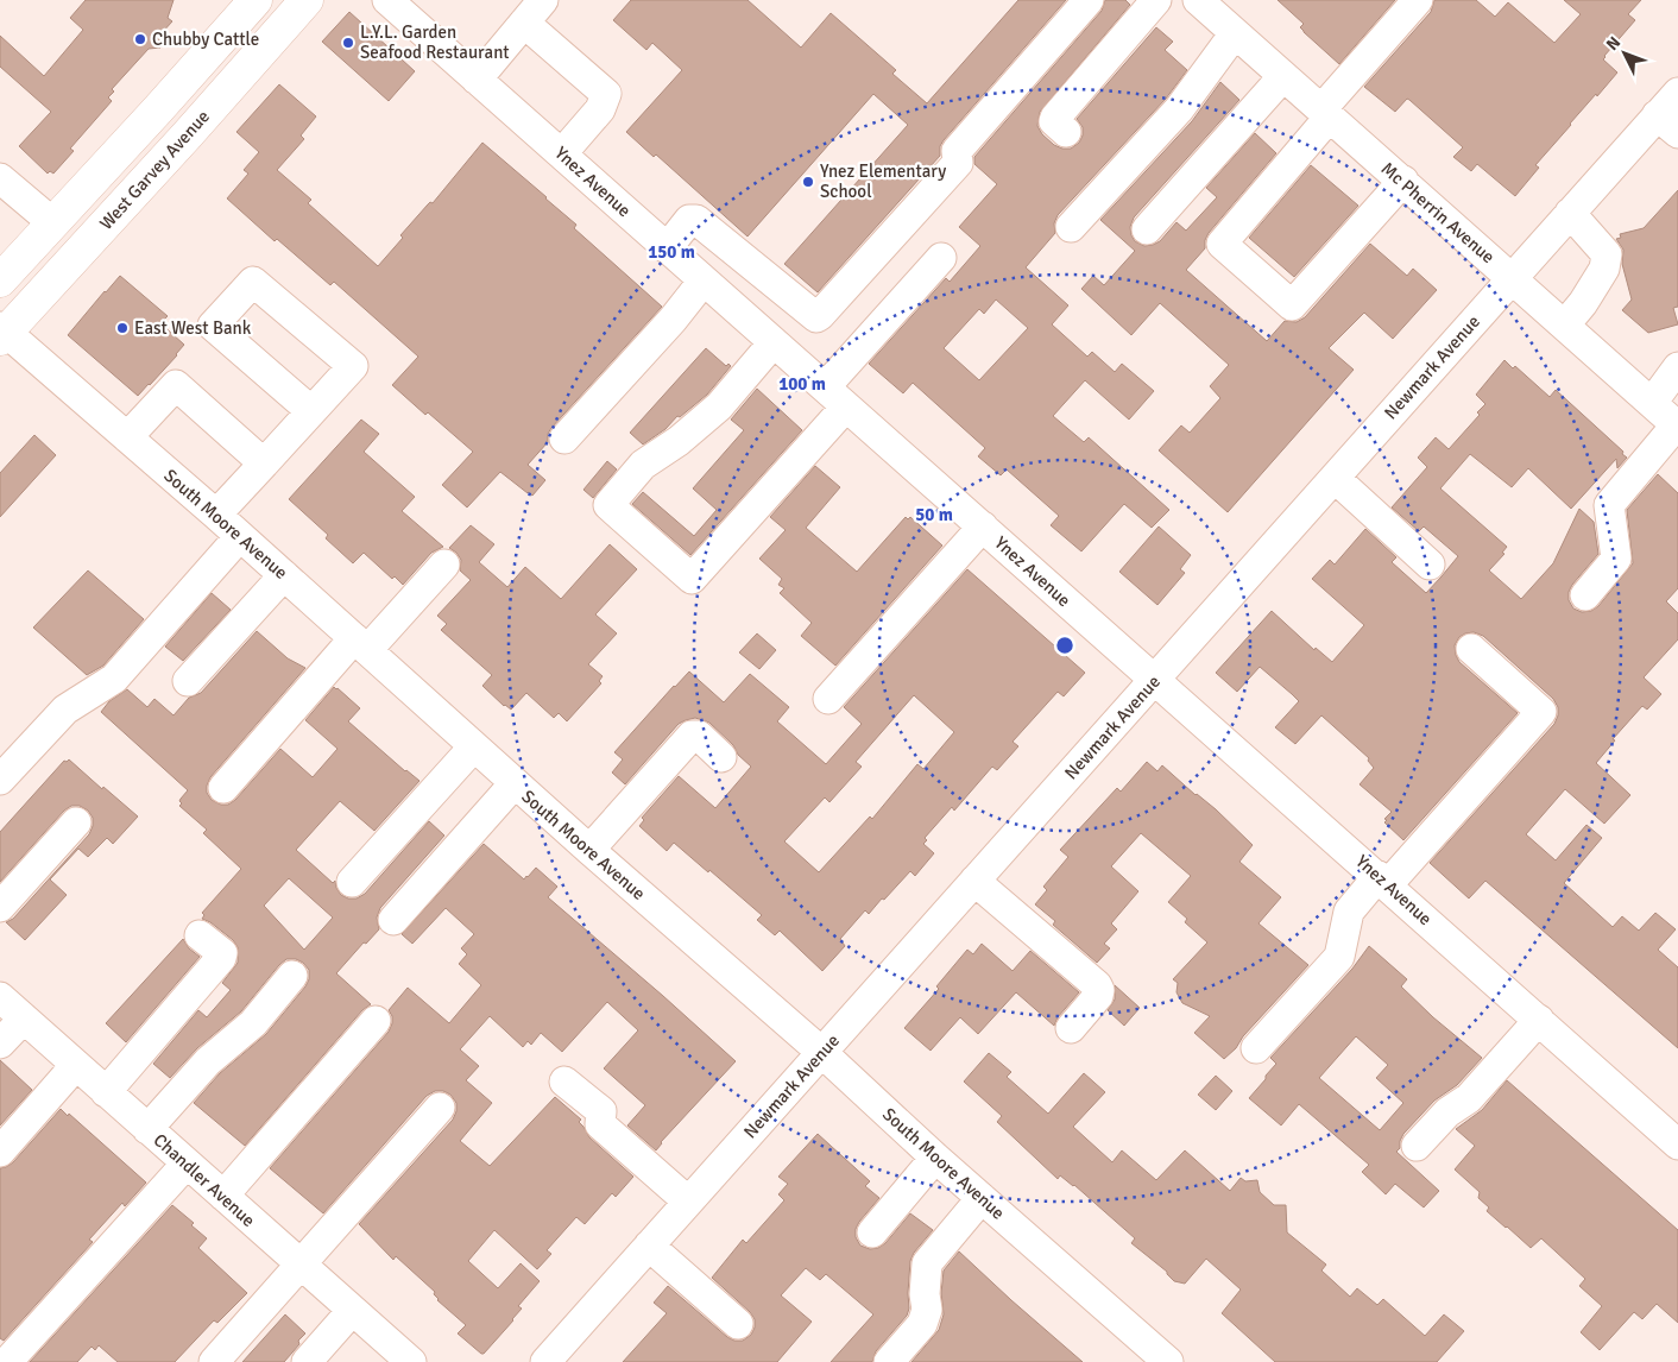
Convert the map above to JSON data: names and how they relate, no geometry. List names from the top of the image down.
{
  "streets": {
    "main road": ["West Garvey Avenue"],
    "street": [
      "Ynez Avenue",
      "Mc Pherrin Avenue",
      "Newmark Avenue",
      "South Moore Avenue",
      "Chandler Avenue"
    ]
  },
  "crossings": [
    ["West Garvey Avenue", "South Moore Avenue"],
    ["Ynez Avenue", "Newmark Avenue"],
    ["Mc Pherrin Avenue", "Newmark Avenue"],
    ["Newmark Avenue", "South Moore Avenue"]
  ],
  "places": [
    "Chubby Cattle",
    "L.Y.L. Garden Seafood Restaurant",
    "Ynez Elementary School",
    "East West Bank"
  ],
  "north": "top left",
  "rings": ["150 m", "100 m", "50 m"]
}
